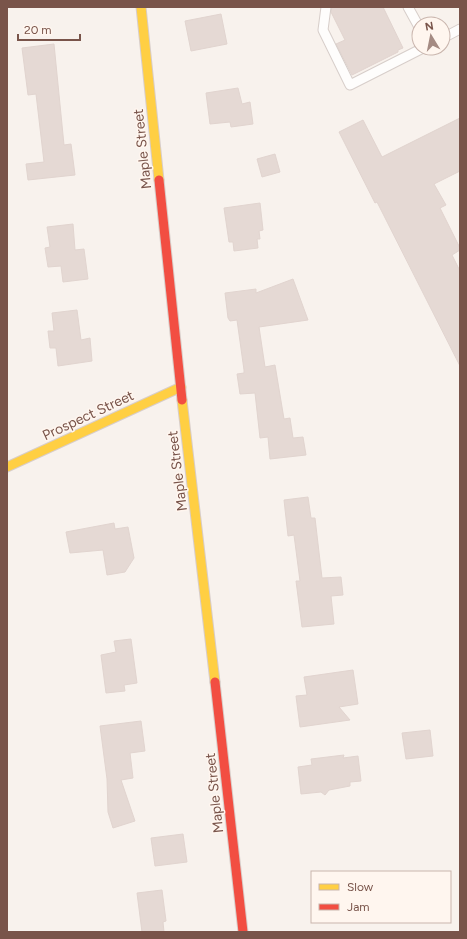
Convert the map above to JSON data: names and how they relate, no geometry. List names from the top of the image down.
{
  "streets": {
    "main road": ["Maple Street", "Prospect Street"]
  },
  "crossings": [
    ["Maple Street", "Prospect Street"]
  ],
  "legend": ["Slow", "Jam"],
  "scale_bar": "20 m",
  "north": "top"
}
